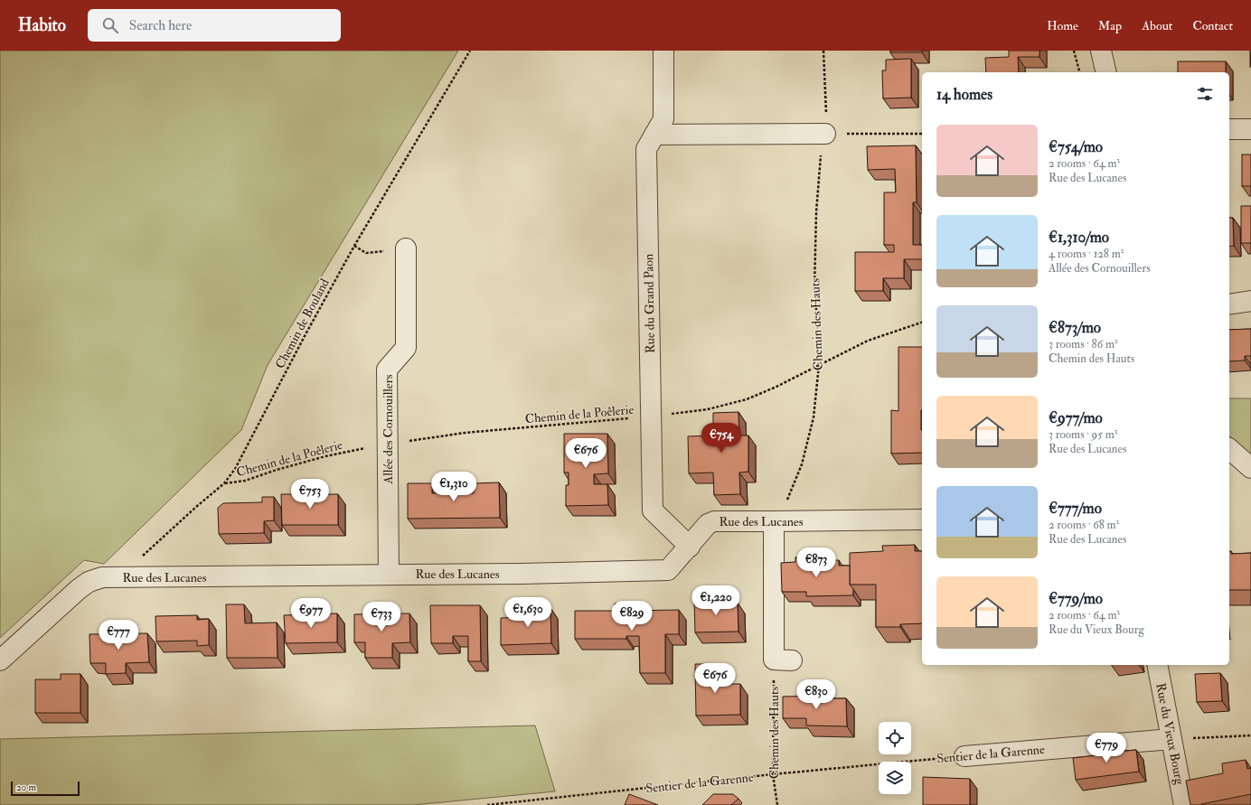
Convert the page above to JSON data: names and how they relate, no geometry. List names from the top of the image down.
{
  "streets": {
    "street": [
      "Rue du Grand Paon",
      "Allée des Cornouillers",
      "Rue des Lucanes",
      "Rue du Vieux Bourg",
      "Sentier de la Garenne"
    ],
    "path": ["Chemin de Bouland", "Chemin des Hauts", "Chemin de la Poêlerie"]
  },
  "crossings": [
    ["Rue du Grand Paon", "Chemin de la Poêlerie"],
    ["Rue du Grand Paon", "Rue des Lucanes"],
    ["Chemin de Bouland", "Chemin de la Poêlerie"],
    ["Chemin de Bouland", "Rue des Lucanes"],
    ["Chemin des Hauts", "Chemin de la Poêlerie"],
    ["Chemin des Hauts", "Rue des Lucanes"],
    ["Chemin des Hauts", "Sentier de la Garenne"],
    ["Chemin de la Poêlerie", "Allée des Cornouillers"],
    ["Allée des Cornouillers", "Rue des Lucanes"],
    ["Rue du Vieux Bourg", "Sentier de la Garenne"]
  ],
  "scale_bar": "20 m",
  "page": {
    "header": "Habito",
    "search": "Search here",
    "nav": [
      "Home",
      "Map",
      "About",
      "Contact"
    ],
    "heading": "14 homes",
    "list": [
      {
        "name": "€754/mo",
        "note": "2 rooms · 64 m² · Rue des Lucanes"
      },
      {
        "name": "€1,310/mo",
        "note": "4 rooms · 128 m² · Allée des Cornouillers"
      },
      {
        "name": "€873/mo",
        "note": "3 rooms · 86 m² · Chemin des Hauts"
      },
      {
        "name": "€977/mo",
        "note": "3 rooms · 95 m² · Rue des Lucanes"
      },
      {
        "name": "€777/mo",
        "note": "2 rooms · 68 m² · Rue des Lucanes"
      },
      {
        "name": "€779/mo",
        "note": "2 rooms · 64 m² · Rue du Vieux Bourg"
      }
    ],
    "price": [
      "€754",
      "€676",
      "€1,310",
      "€753",
      "€873",
      "€1,220",
      "€1,630",
      "€977",
      "€829",
      "€733",
      "€777",
      "€676",
      "€830",
      "€779"
    ],
    "scale": "20 m"
  }
}
